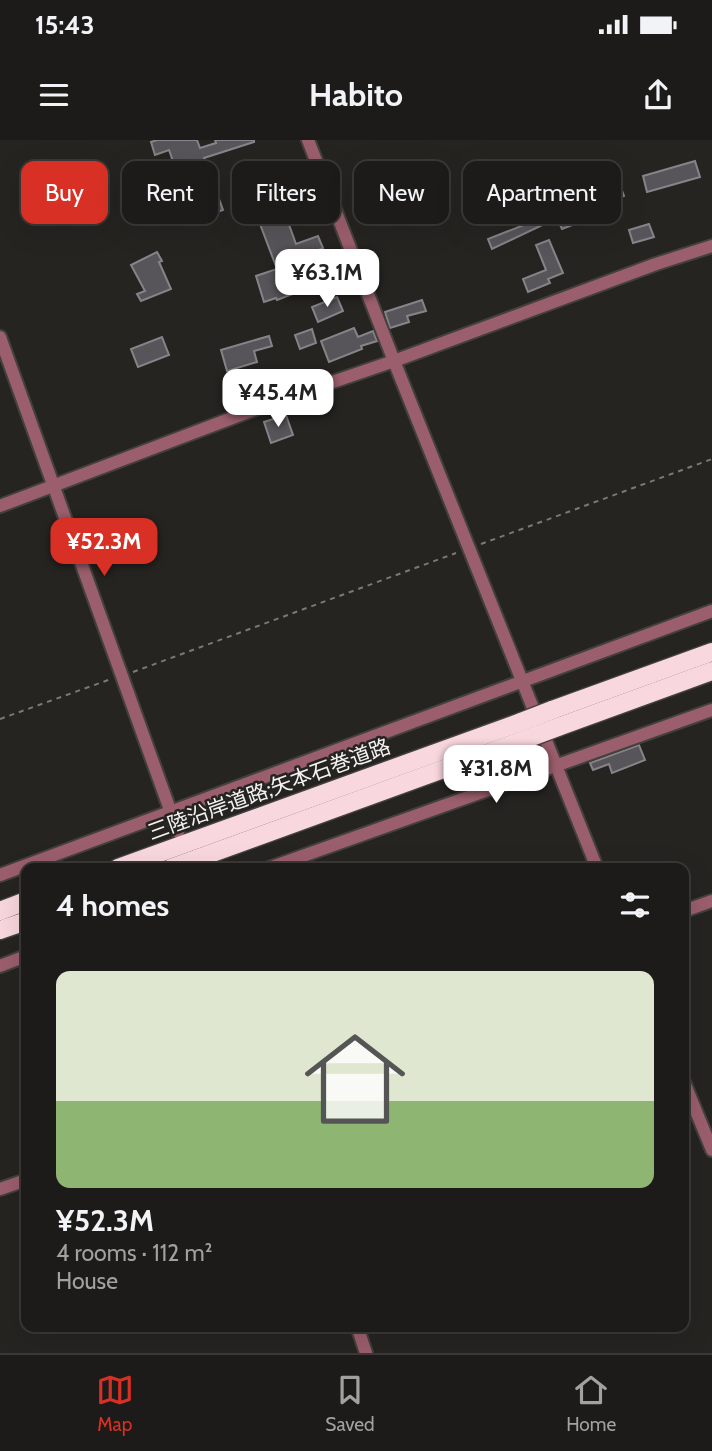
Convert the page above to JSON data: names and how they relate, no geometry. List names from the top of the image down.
{
  "streets": {
    "highway": ["三陸沿岸道路;矢本石巻道路"]
  },
  "page": {
    "status": "15:43",
    "header": "Habito",
    "chip": [
      "Buy",
      "Rent",
      "Filters",
      "New",
      "Apartment"
    ],
    "price": [
      "¥63.1M",
      "¥45.4M",
      "¥52.3M",
      "¥31.8M"
    ],
    "heading": "4 homes",
    "list": [
      {
        "name": "¥52.3M",
        "note": "4 rooms · 112 m² · House"
      }
    ],
    "tabs": ["Map", "Saved", "Home"]
  }
}
